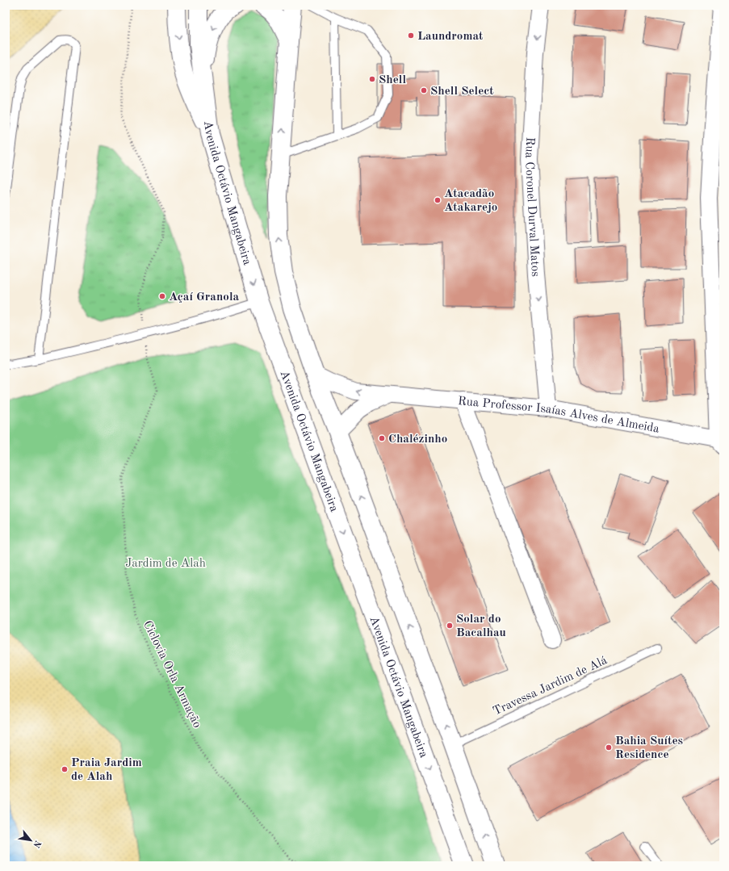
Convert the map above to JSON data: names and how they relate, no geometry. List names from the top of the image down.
{
  "streets": {
    "main road": ["Avenida Octávio Mangabeira"],
    "street": ["Rua Coronel Durval Matos", "Rua Professor Isaías Alves de Almeida"],
    "lane": ["Travessa Jardim de Alá"],
    "path": ["Ciclovia Orla Armação"]
  },
  "crossings": [
    ["Rua Coronel Durval Matos", "Rua Professor Isaías Alves de Almeida"]
  ],
  "one_way": ["Rua Coronel Durval Matos"],
  "parks": ["Jardim de Alah"],
  "places": [
    "Laundromat",
    "Shell",
    "Shell Select",
    "Atacadão Atakarejo",
    "Açaí Granola",
    "Chalézinho",
    "Solar do Bacalhau",
    "Bahia Suítes Residence",
    "Praia Jardim de Alah"
  ],
  "north": "bottom right"
}
